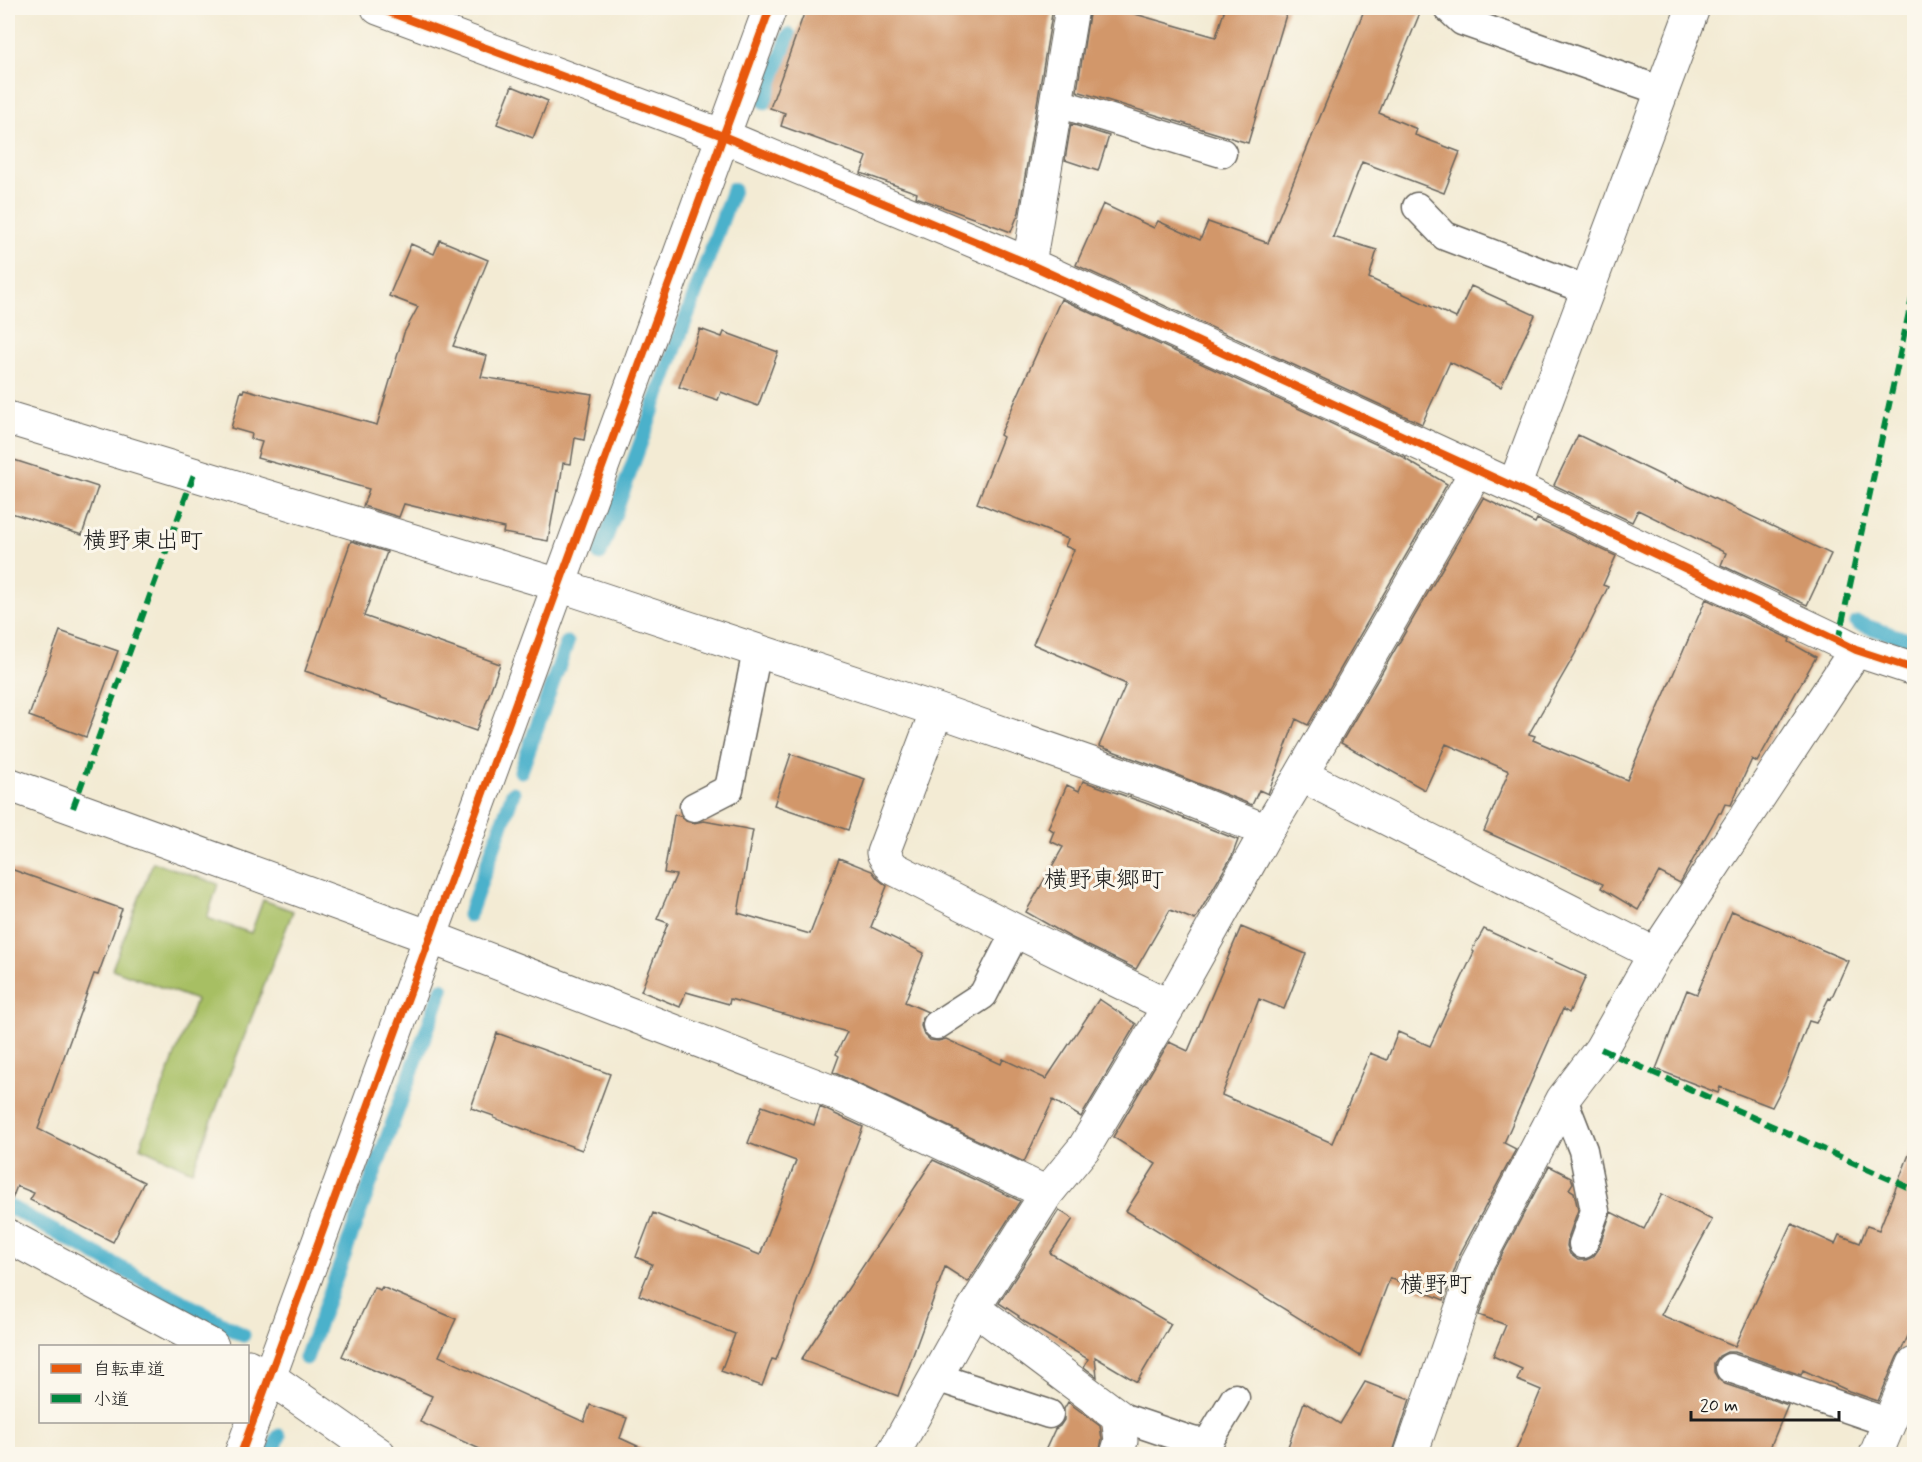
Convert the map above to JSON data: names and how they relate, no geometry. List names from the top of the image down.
{
  "districts": ["横野東出町", "横野東郷町", "横野町"],
  "legend": ["自転車道", "小道"],
  "scale_bar": "20 m"
}
